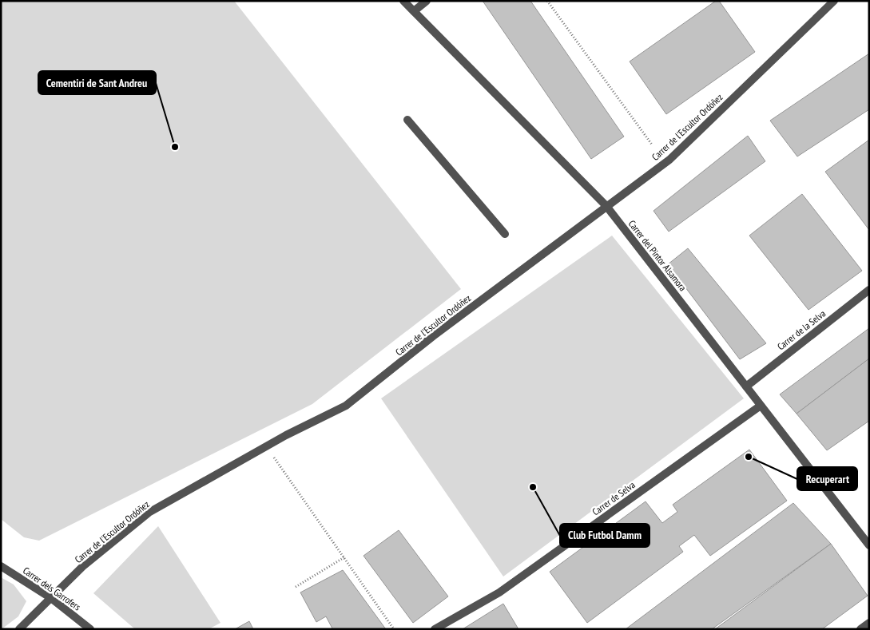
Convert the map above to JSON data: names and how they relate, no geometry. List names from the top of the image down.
{
  "streets": {
    "street": [
      "Carrer de l'Escultor Ordóñez",
      "Carrer del Pintor Alsamora",
      "Carrer de la Selva",
      "Carrer de Selva",
      "Carrer dels Garrofers"
    ]
  },
  "crossings": [
    ["Carrer de l'Escultor Ordóñez", "Carrer del Pintor Alsamora"],
    ["Carrer de l'Escultor Ordóñez", "Carrer dels Garrofers"],
    ["Carrer del Pintor Alsamora", "Carrer de la Selva"],
    ["Carrer del Pintor Alsamora", "Carrer de Selva"]
  ],
  "places": ["Cementiri de Sant Andreu", "Recuperart", "Club Futbol Damm"]
}
